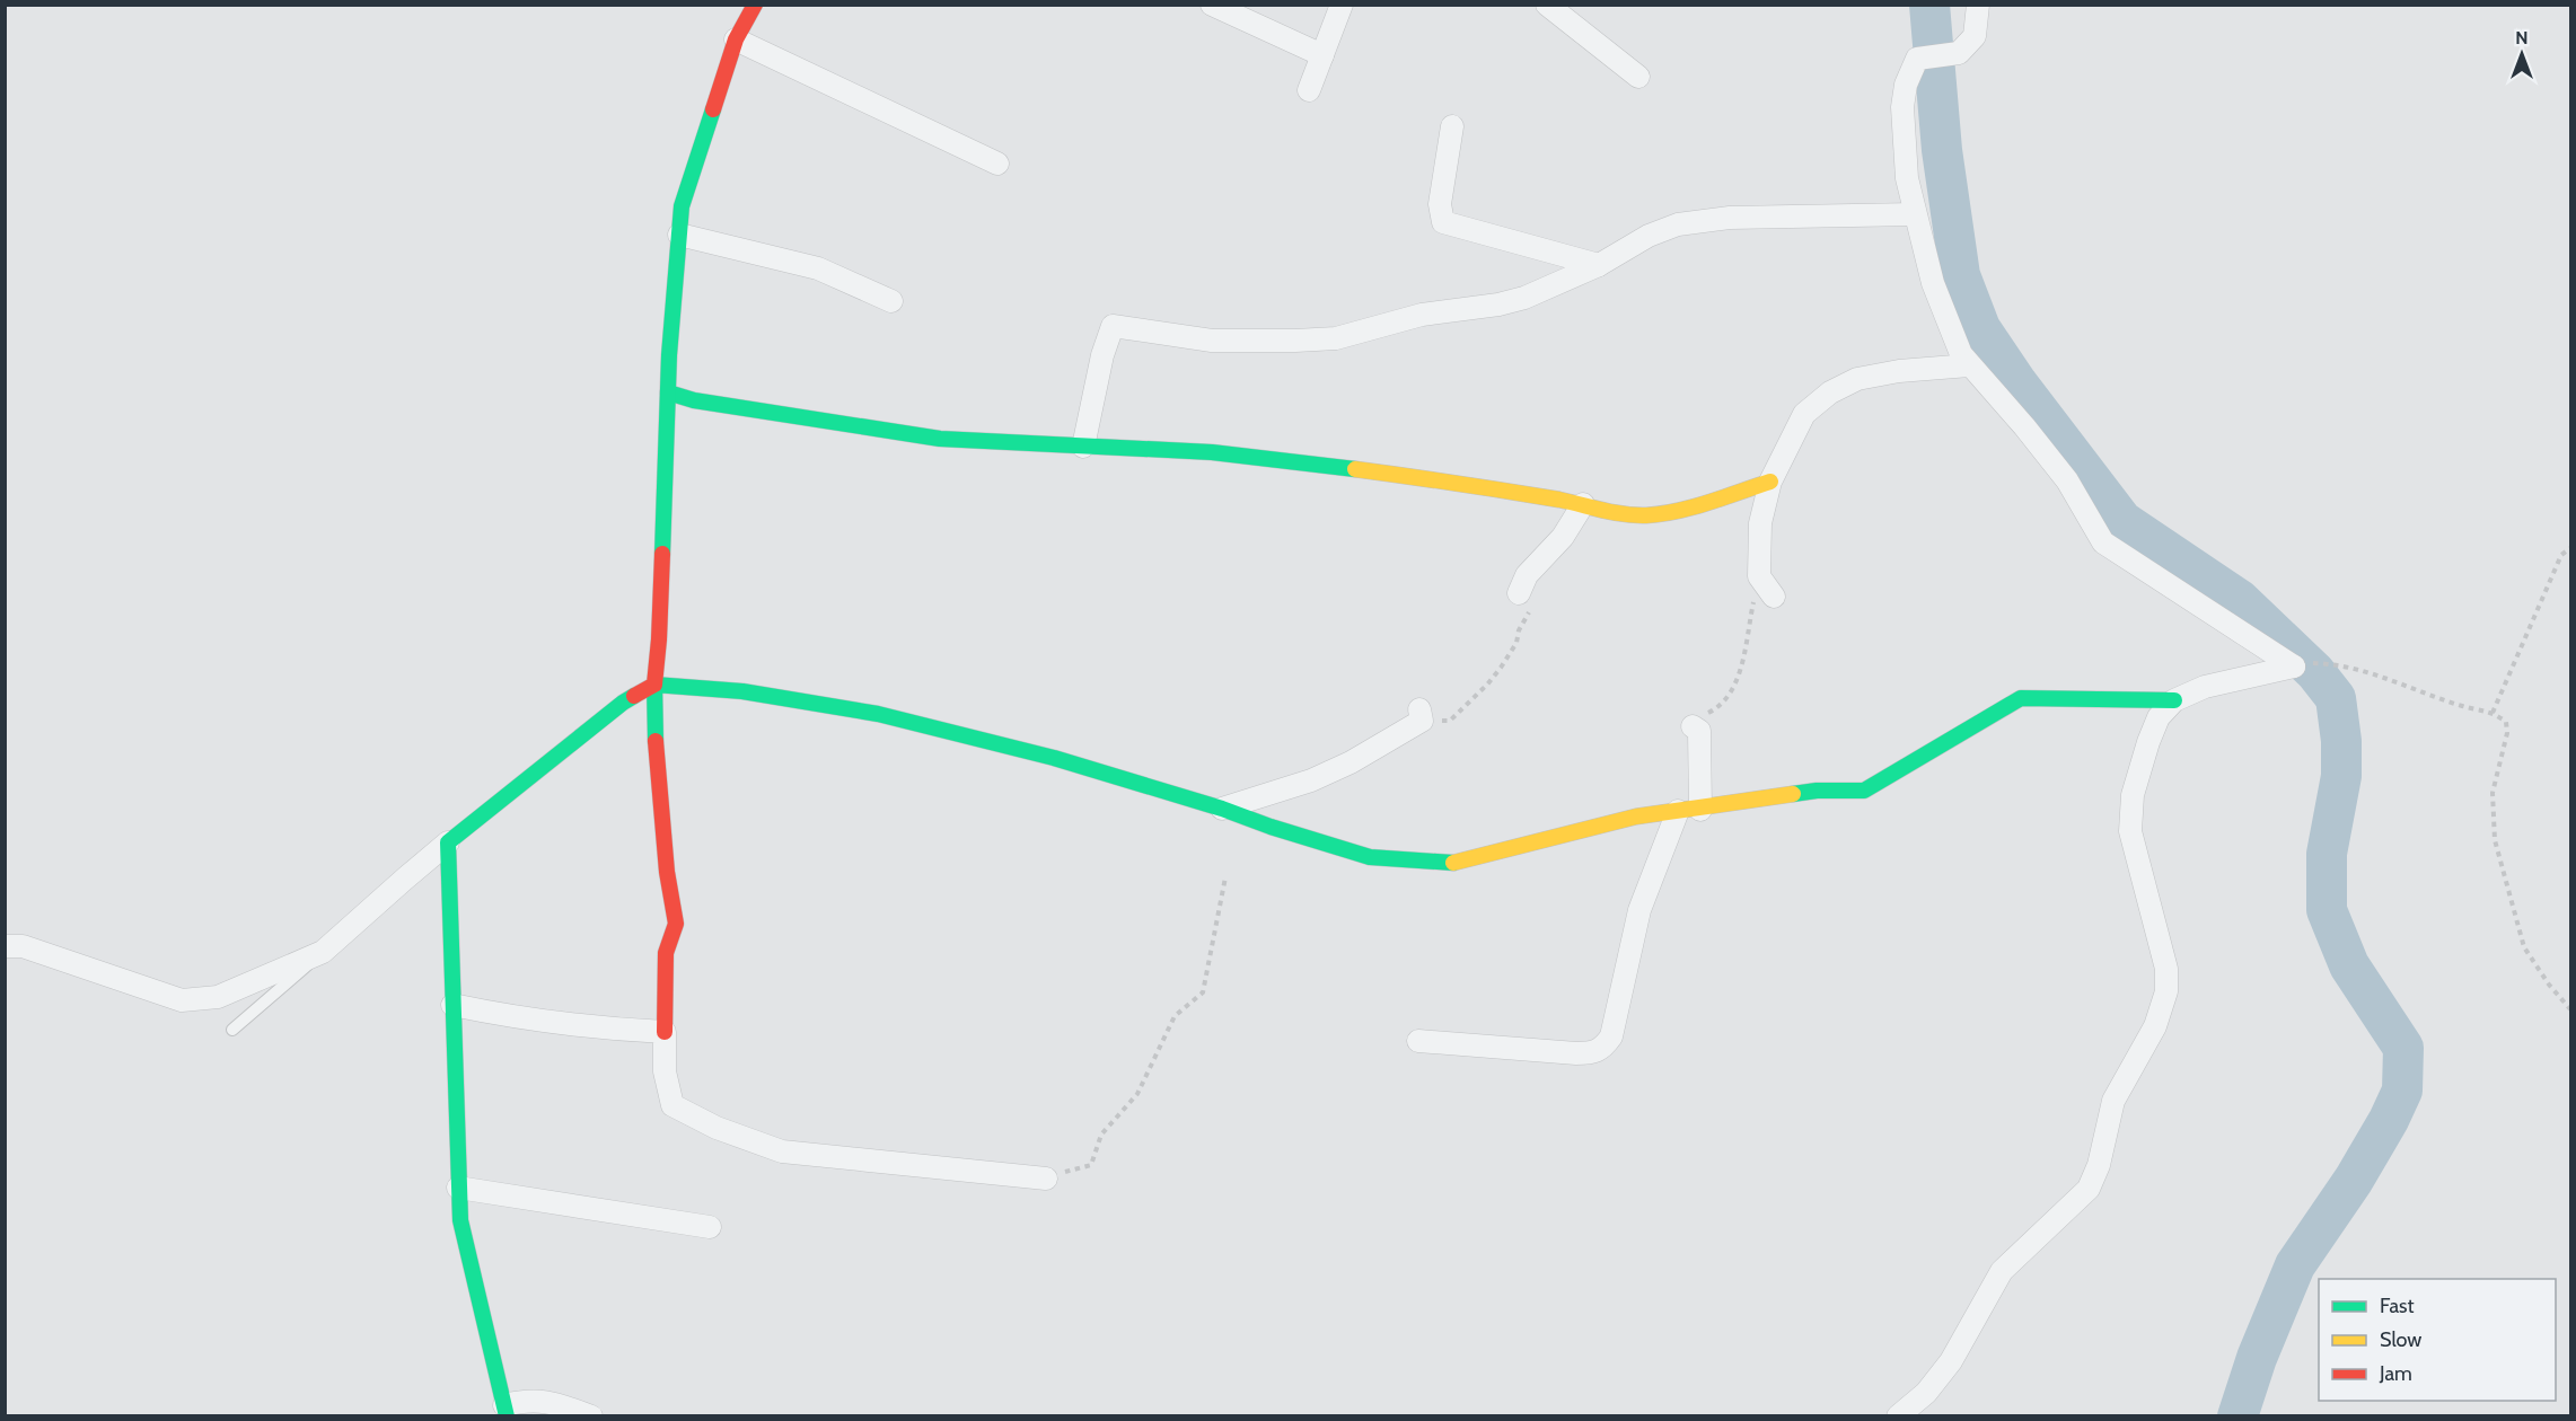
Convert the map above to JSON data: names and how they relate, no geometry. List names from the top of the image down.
{
  "legend": ["Fast", "Slow", "Jam"],
  "north": "top"
}
